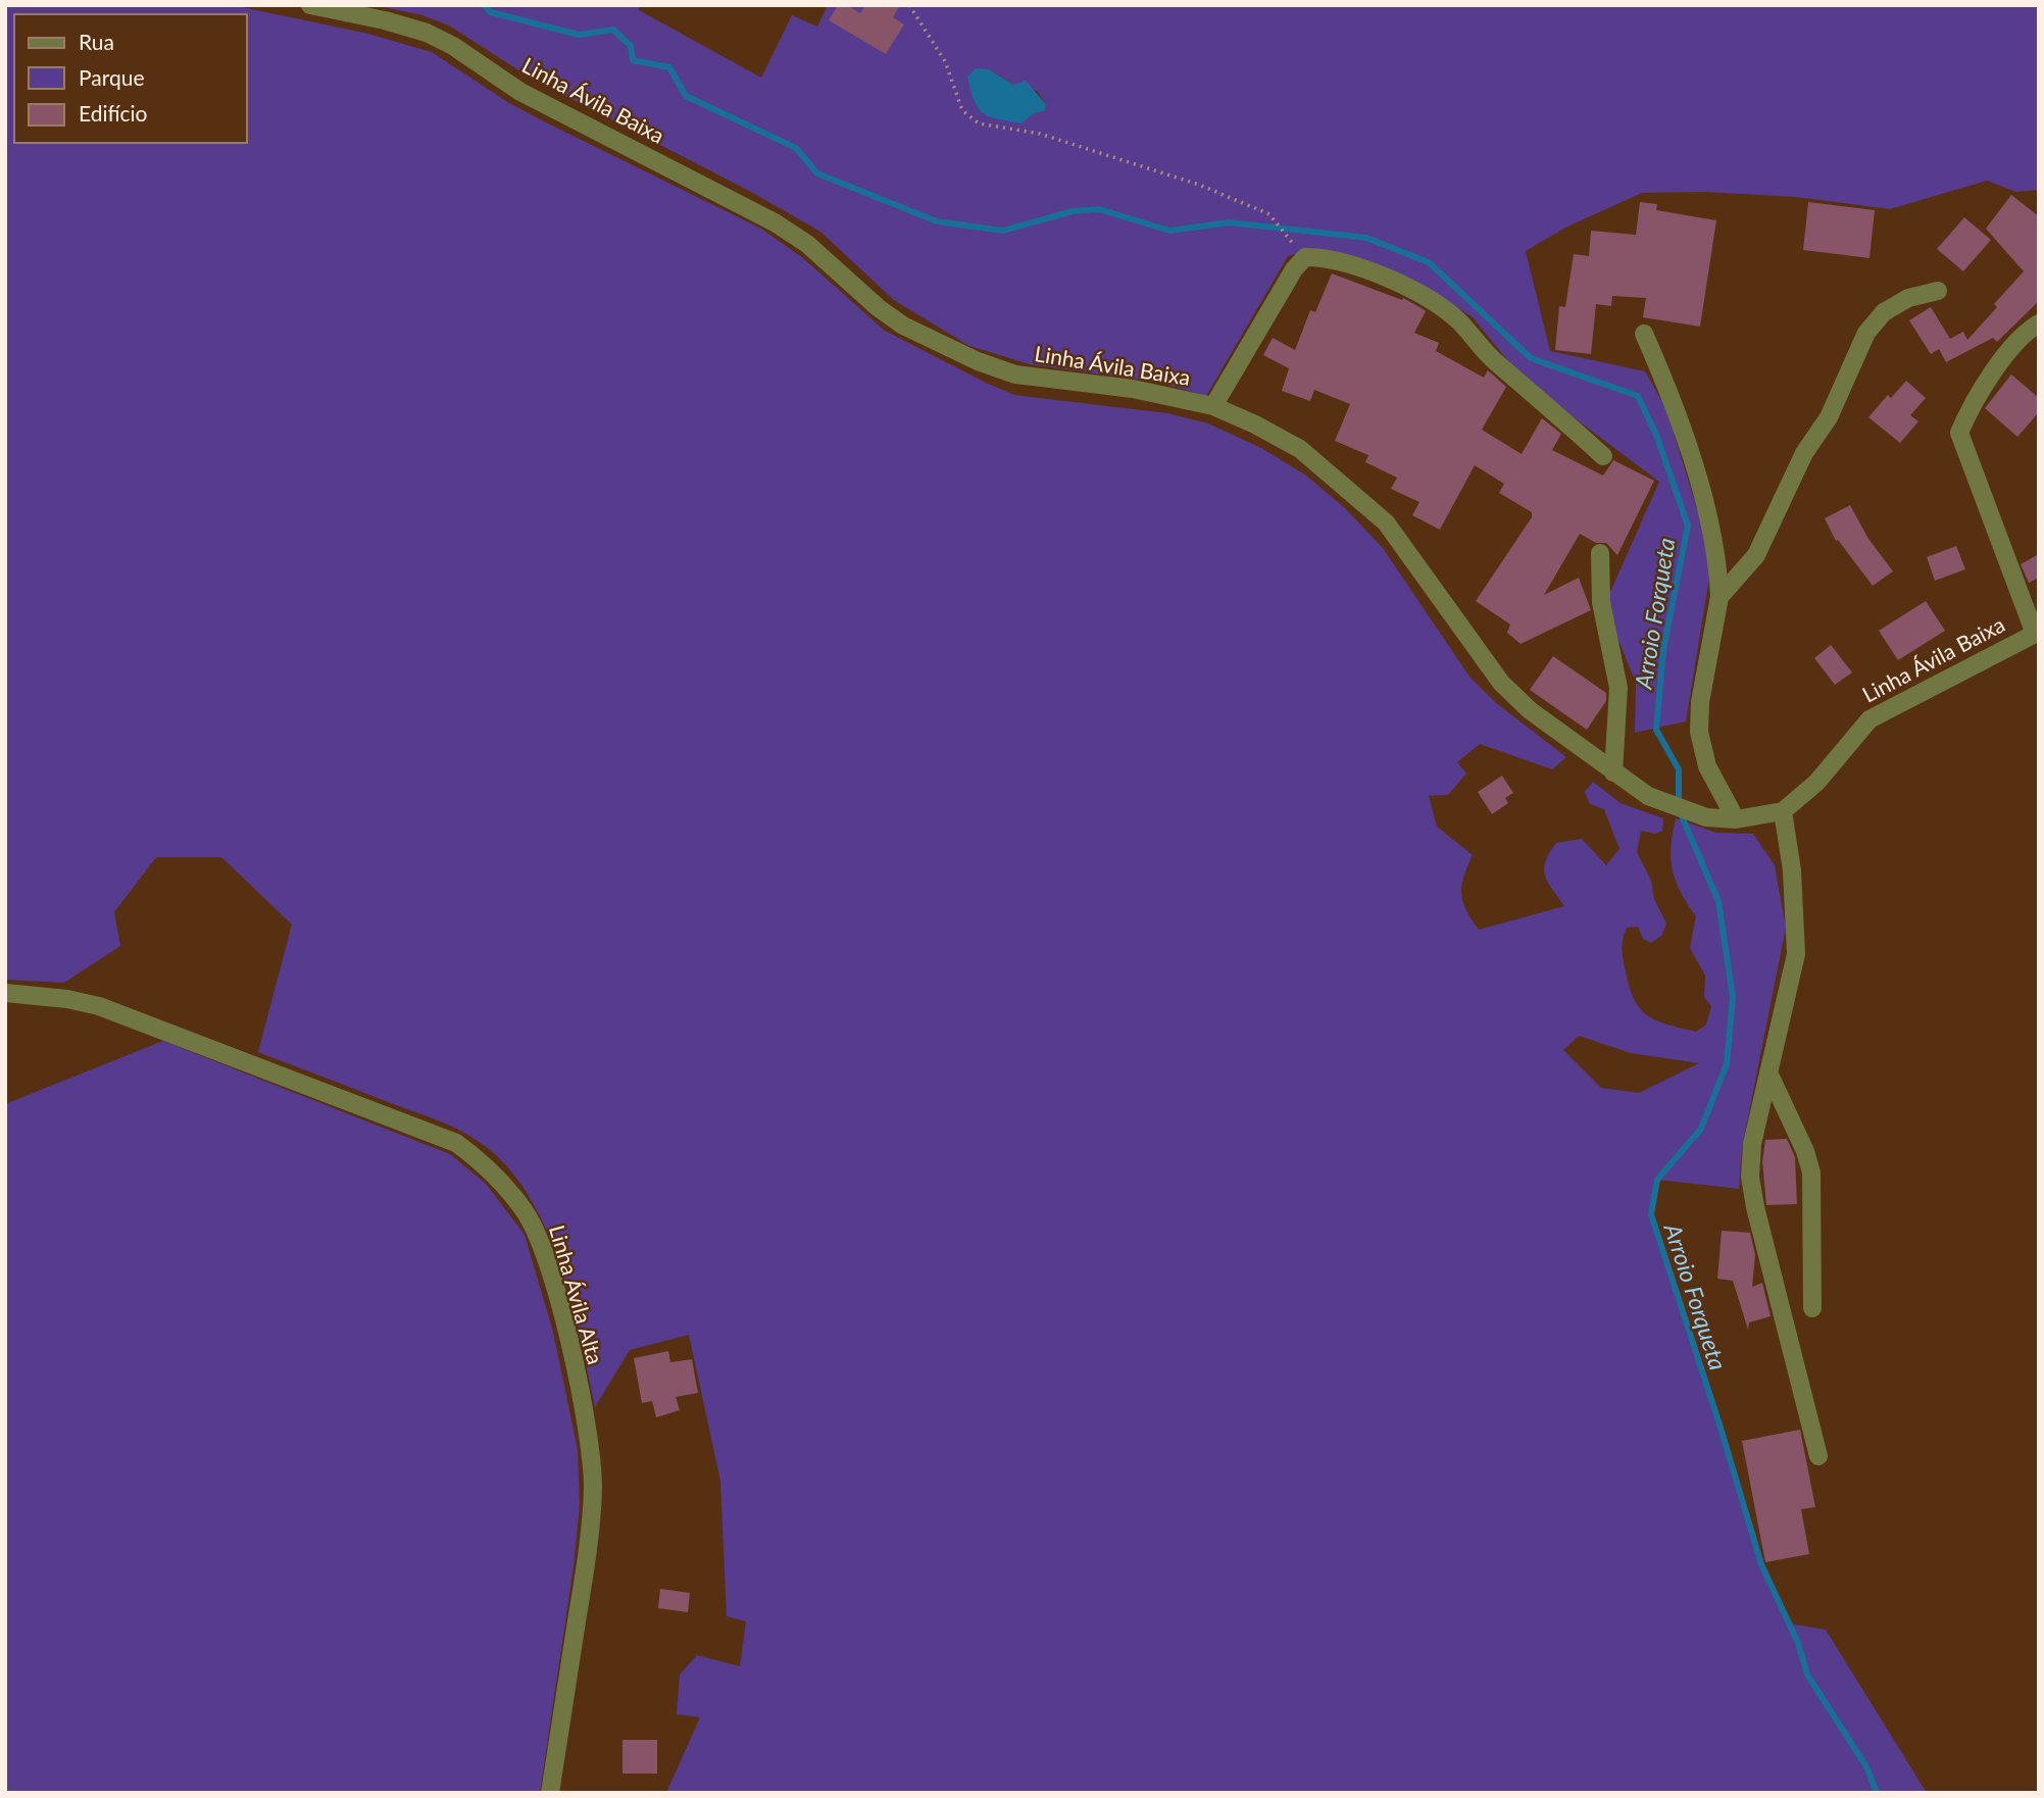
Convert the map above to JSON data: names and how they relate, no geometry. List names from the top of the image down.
{
  "streets": {
    "street": ["Linha Ávila Baixa", "Linha Ávila Alta"]
  },
  "water": ["Arroio Forqueta"],
  "legend": ["Rua", "Parque", "Edifício"]
}
